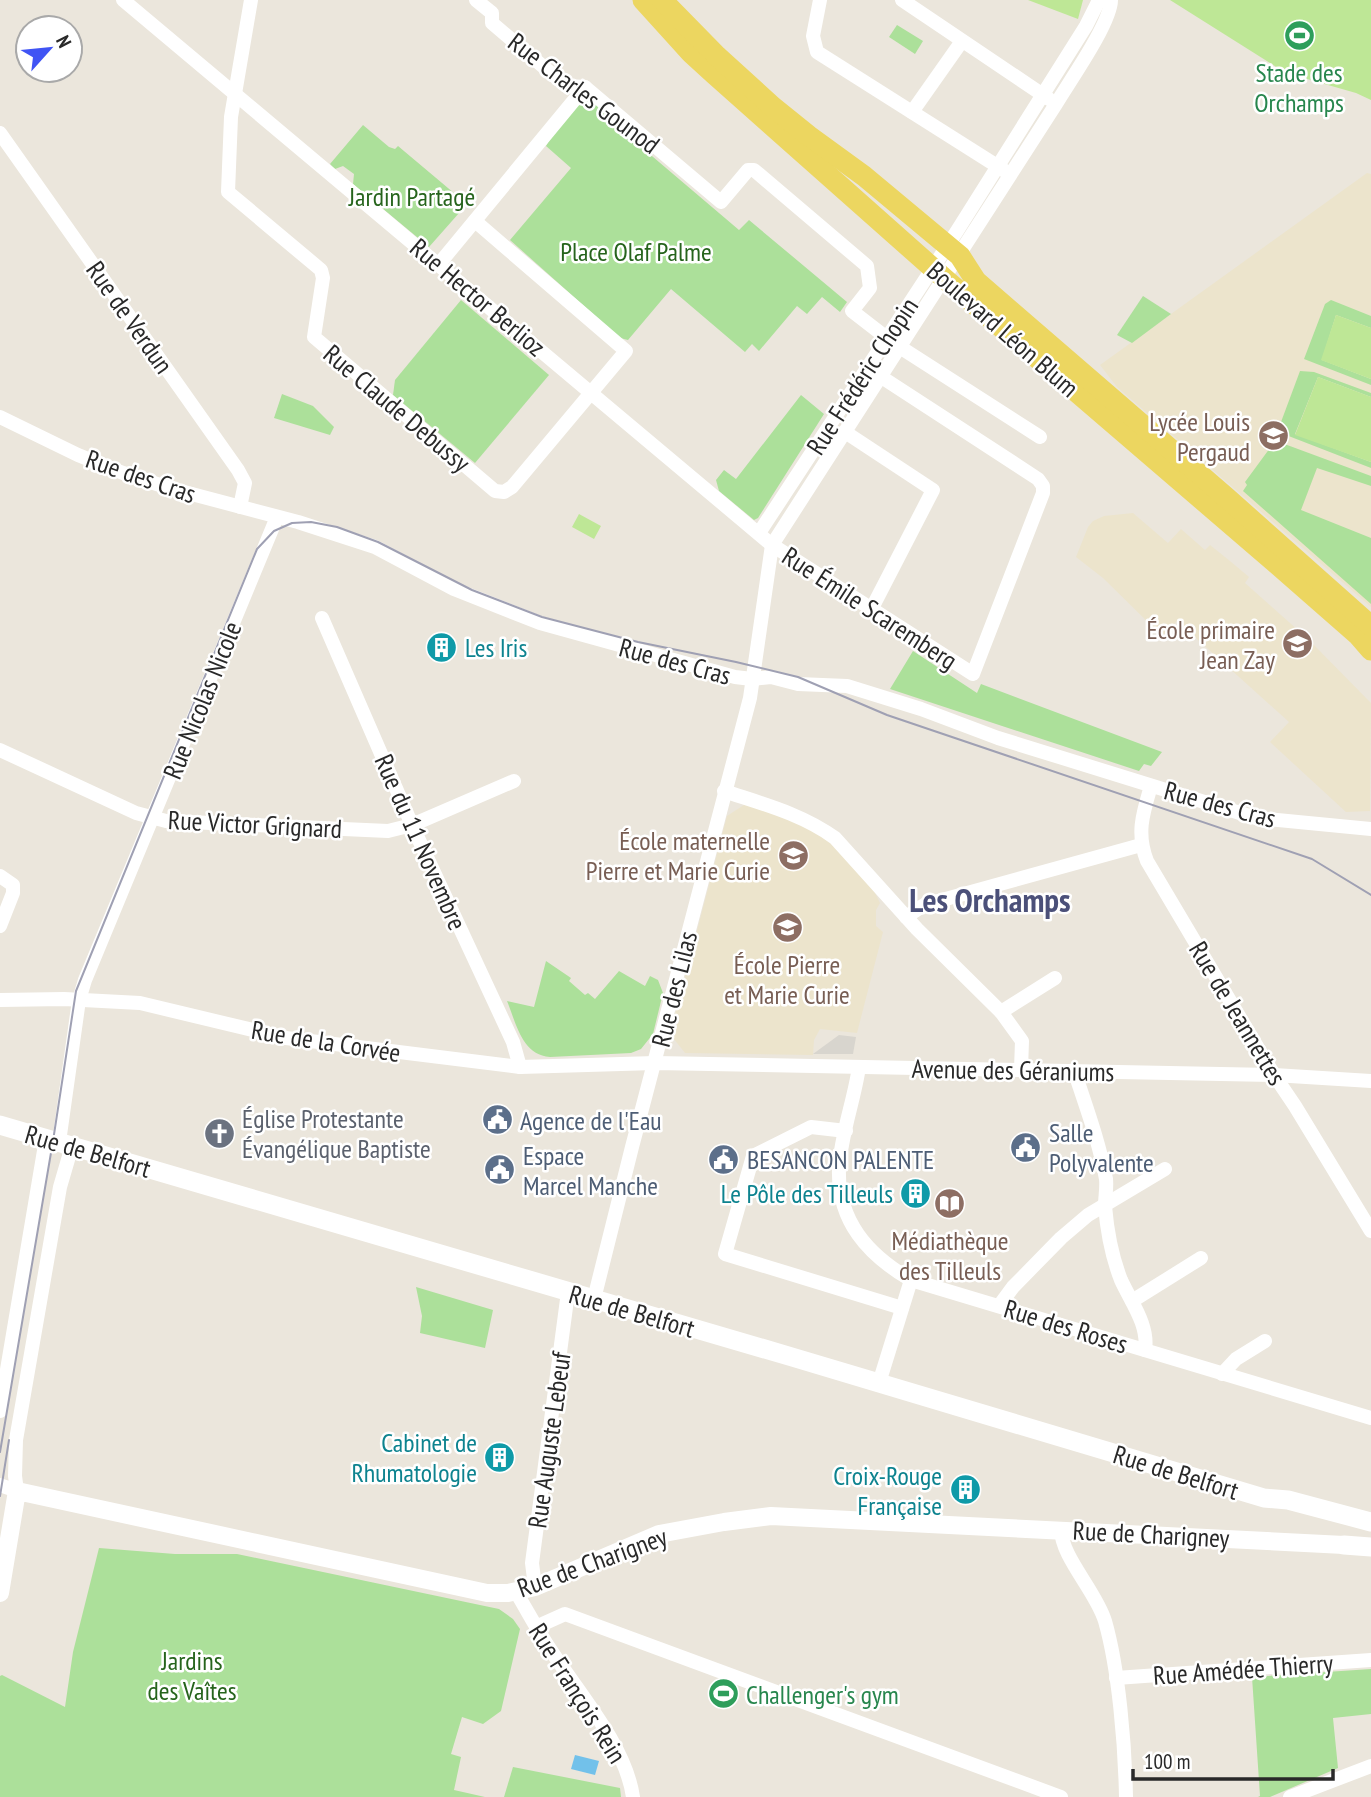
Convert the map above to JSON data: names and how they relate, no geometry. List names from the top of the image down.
{
  "streets": {
    "main road": ["Boulevard Léon Blum", "Rue de Belfort"],
    "street": [
      "Rue Charles Gounod",
      "Rue Hector Berlioz",
      "Rue de Verdun",
      "Rue Frédéric Chopin",
      "Rue Claude Debussy",
      "Rue des Cras",
      "Rue Émile Scaremberg",
      "Rue Nicolas Nicole",
      "Rue Victor Grignard",
      "Rue du 11 Novembre",
      "Rue des Lilas",
      "Rue de Jeannettes",
      "Rue de la Corvée",
      "Avenue des Géraniums",
      "Rue des Roses",
      "Rue Auguste Lebeuf",
      "Rue de Charigney",
      "Rue Amédée Thierry",
      "Rue François Rein"
    ]
  },
  "crossings": [
    ["Rue Charles Gounod", "Rue Frédéric Chopin"],
    ["Rue Hector Berlioz", "Rue Frédéric Chopin"],
    ["Rue Hector Berlioz", "Rue Claude Debussy"],
    ["Rue Hector Berlioz", "Rue Émile Scaremberg"],
    ["Rue de Verdun", "Rue des Cras"],
    ["Boulevard Léon Blum", "Rue Frédéric Chopin"],
    ["Rue Frédéric Chopin", "Rue des Cras"],
    ["Rue Frédéric Chopin", "Rue Émile Scaremberg"],
    ["Rue Frédéric Chopin", "Rue des Lilas"],
    ["Rue des Cras", "Rue Nicolas Nicole"],
    ["Rue des Cras", "Rue des Lilas"],
    ["Rue Nicolas Nicole", "Rue Victor Grignard"],
    ["Rue Nicolas Nicole", "Rue de la Corvée"],
    ["Rue Nicolas Nicole", "Rue de Belfort"],
    ["Rue Victor Grignard", "Rue du 11 Novembre"],
    ["Rue du 11 Novembre", "Rue de la Corvée"],
    ["Rue des Lilas", "Rue de la Corvée"],
    ["Rue des Lilas", "Avenue des Géraniums"],
    ["Rue des Lilas", "Rue de Belfort"],
    ["Rue de Jeannettes", "Avenue des Géraniums"],
    ["Rue de la Corvée", "Avenue des Géraniums"],
    ["Avenue des Géraniums", "Rue des Roses"],
    ["Rue de Belfort", "Rue Auguste Lebeuf"],
    ["Rue de Belfort", "Rue de Charigney"],
    ["Rue Auguste Lebeuf", "Rue de Charigney"],
    ["Rue de Charigney", "Rue Amédée Thierry"],
    ["Rue de Charigney", "Rue François Rein"]
  ],
  "districts": ["Les Orchamps"],
  "parks": ["Jardin Partagé", "Place Olaf Palme", "Jardins des Vaîtes"],
  "places": {
    "sports": ["Stade des Orchamps", "Challenger's gym"],
    "school or university": [
      "Lycée Louis Pergaud",
      "École primaire Jean Zay",
      "École maternelle Pierre et Marie Curie",
      "École Pierre et Marie Curie"
    ],
    "building": [
      "Les Iris",
      "Le Pôle des Tilleuls",
      "Cabinet de Rhumatologie",
      "Croix-Rouge Française"
    ],
    "public building": [
      "Agence de l'Eau",
      "Salle Polyvalente",
      "BESANCON PALENTE",
      "Espace Marcel Manche"
    ],
    "church": ["Église Protestante Évangélique Baptiste"],
    "library": ["Médiathèque des Tilleuls"]
  },
  "scale_bar": "100 m",
  "north": "top right"
}
